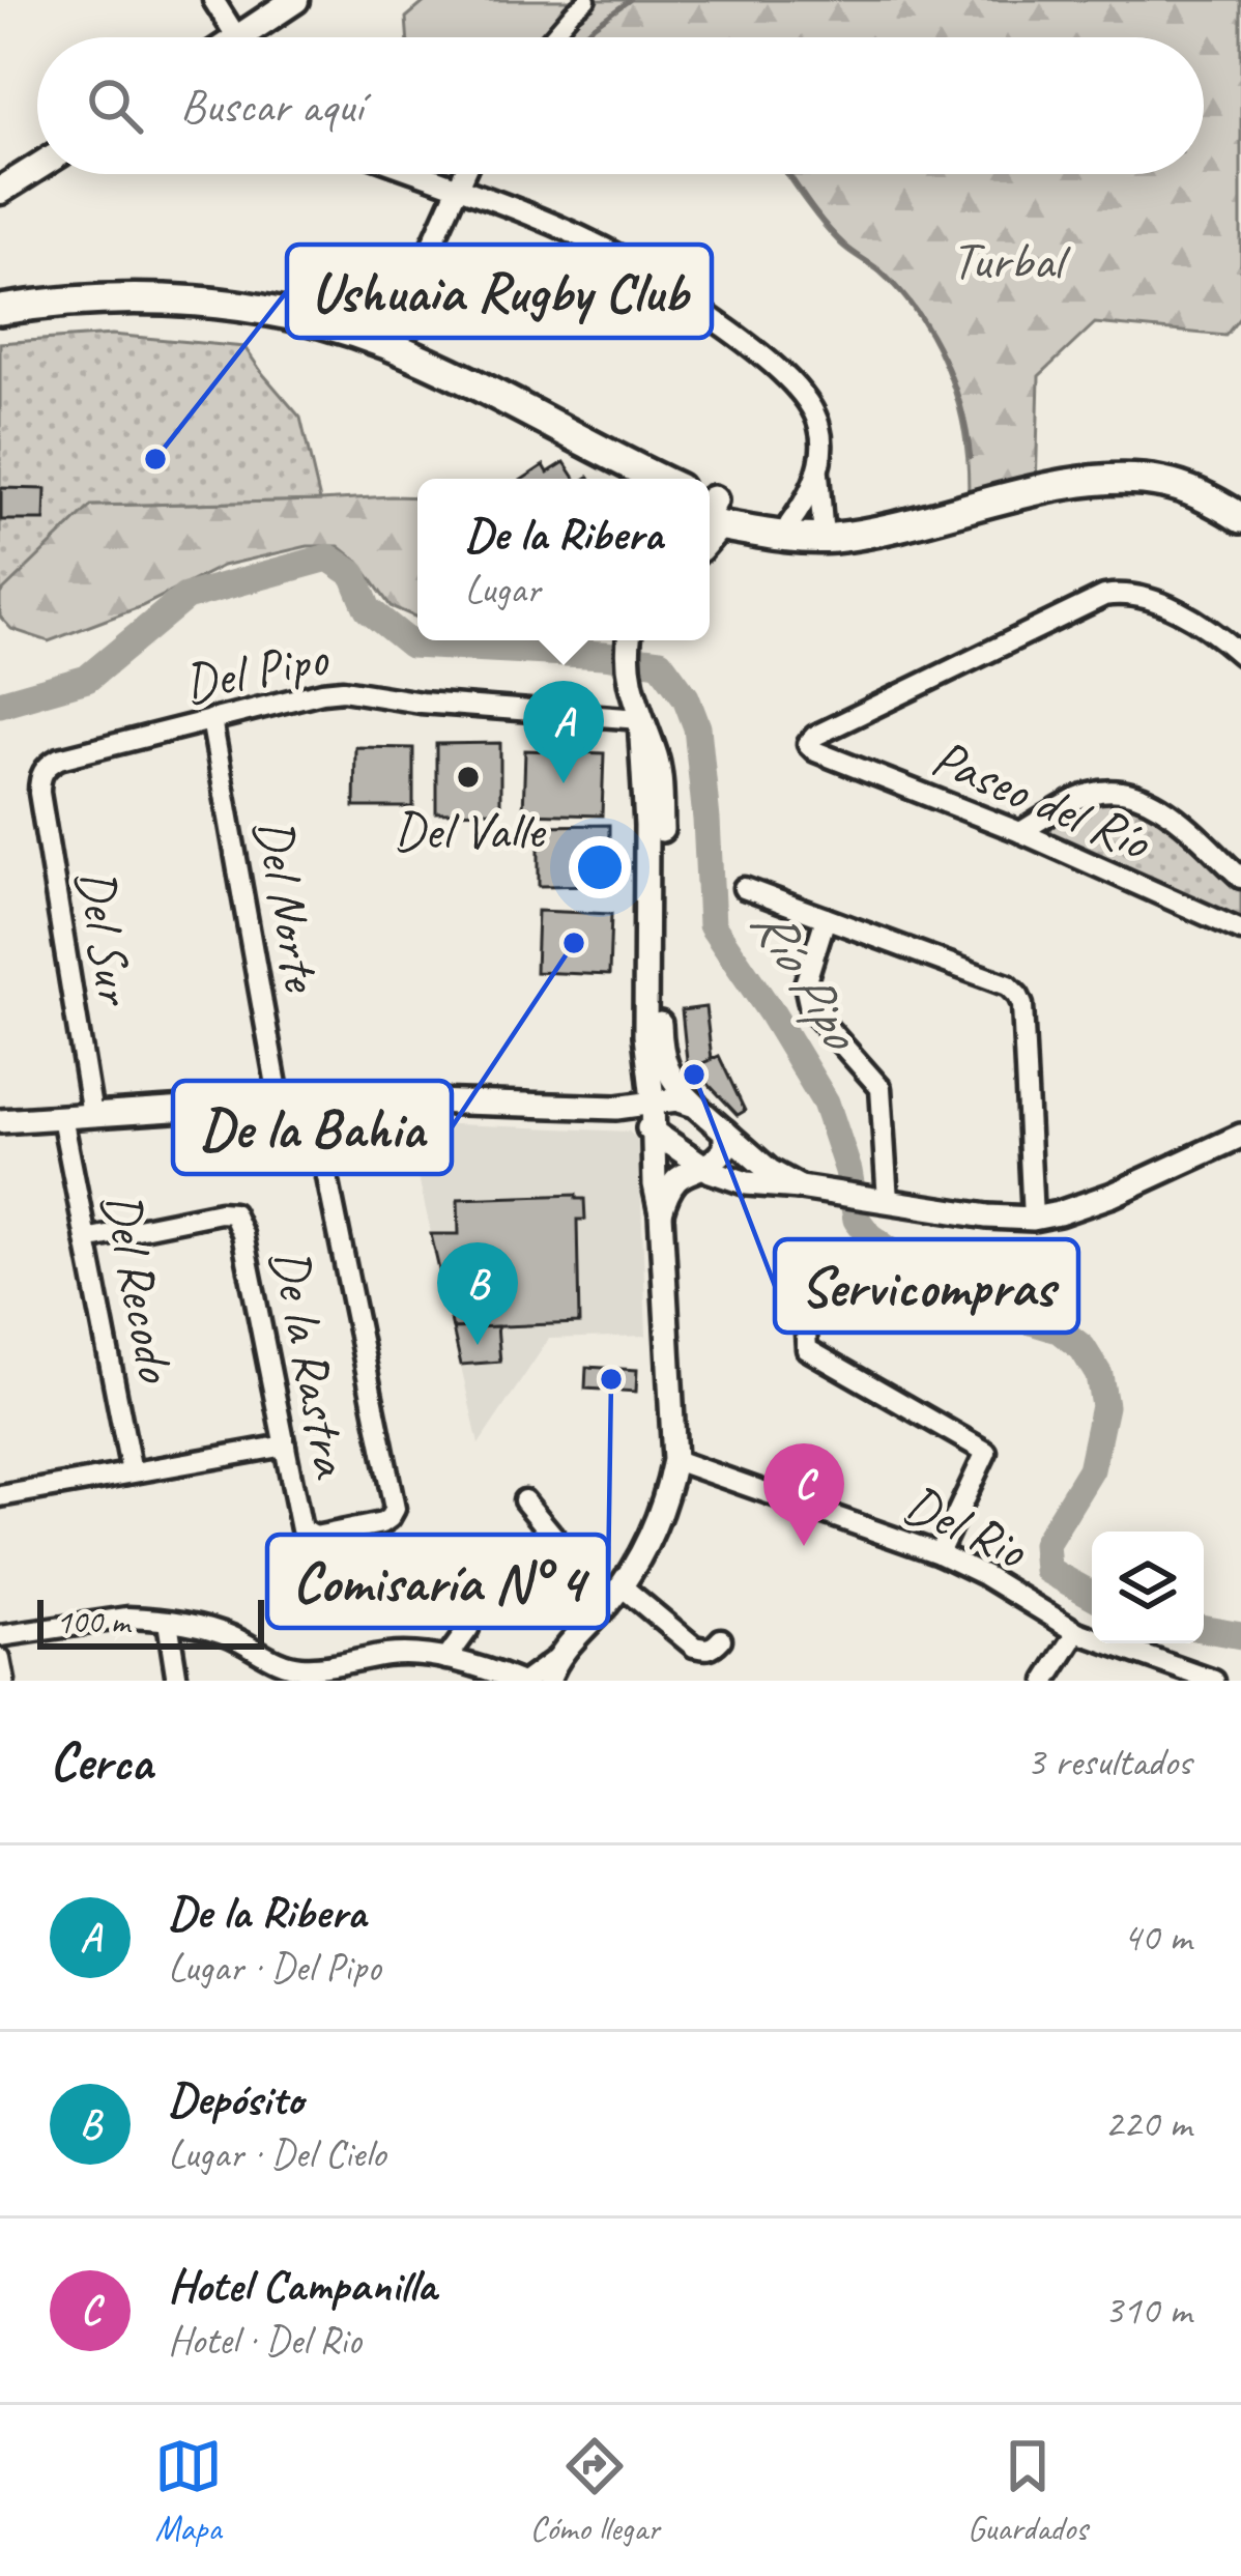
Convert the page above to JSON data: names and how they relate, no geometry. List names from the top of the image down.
{
  "streets": {
    "street": [
      "Del Pipo",
      "Paseo del Río",
      "Del Norte",
      "Del Sur",
      "Del Recodo",
      "De la Rastra",
      "Del Rio"
    ]
  },
  "crossings": [
    ["Del Pipo", "Del Norte"],
    ["Del Pipo", "Del Sur"],
    ["Del Recodo", "De la Rastra"]
  ],
  "water": ["Río Pipo"],
  "parks": ["Turbal"],
  "places": [
    "Ushuaia Rugby Club",
    "Del Valle",
    "De la Bahia",
    "Servicompras",
    "Comisaría N° 4"
  ],
  "scale_bar": "100 m",
  "page": {
    "search": "Buscar aquí",
    "popup": ["De la Ribera", "Lugar"],
    "pins": ["A", "B", "C"],
    "scale": "100 m",
    "heading": ["Cerca", "3 resultados"],
    "list": [
      {
        "mark": "A",
        "name": "De la Ribera",
        "note": "Lugar · Del Pipo",
        "value": "40 m"
      },
      {
        "mark": "B",
        "name": "Depósito",
        "note": "Lugar · Del Cielo",
        "value": "220 m"
      },
      {
        "mark": "C",
        "name": "Hotel Campanilla",
        "note": "Hotel · Del Rio",
        "value": "310 m"
      }
    ],
    "nav": ["Mapa", "Cómo llegar", "Guardados"]
  }
}
